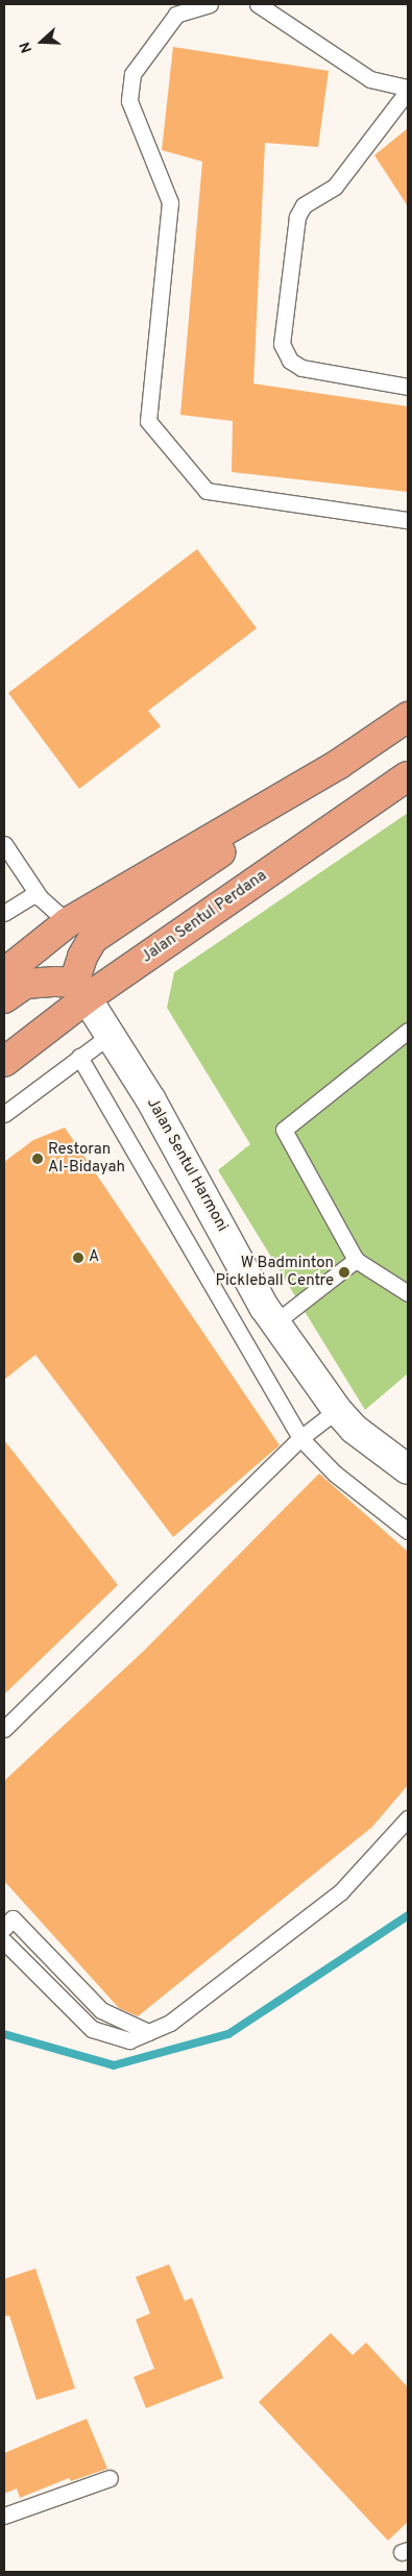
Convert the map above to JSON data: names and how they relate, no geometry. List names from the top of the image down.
{
  "streets": {
    "main road": ["Jalan Sentul Perdana"],
    "street": ["Jalan Sentul Harmoni"]
  },
  "crossings": [
    ["Jalan Sentul Perdana", "Jalan Sentul Harmoni"]
  ],
  "places": ["Restoran Al-Bidayah", "A", "W Badminton Pickleball Centre"],
  "north": "left"
}
